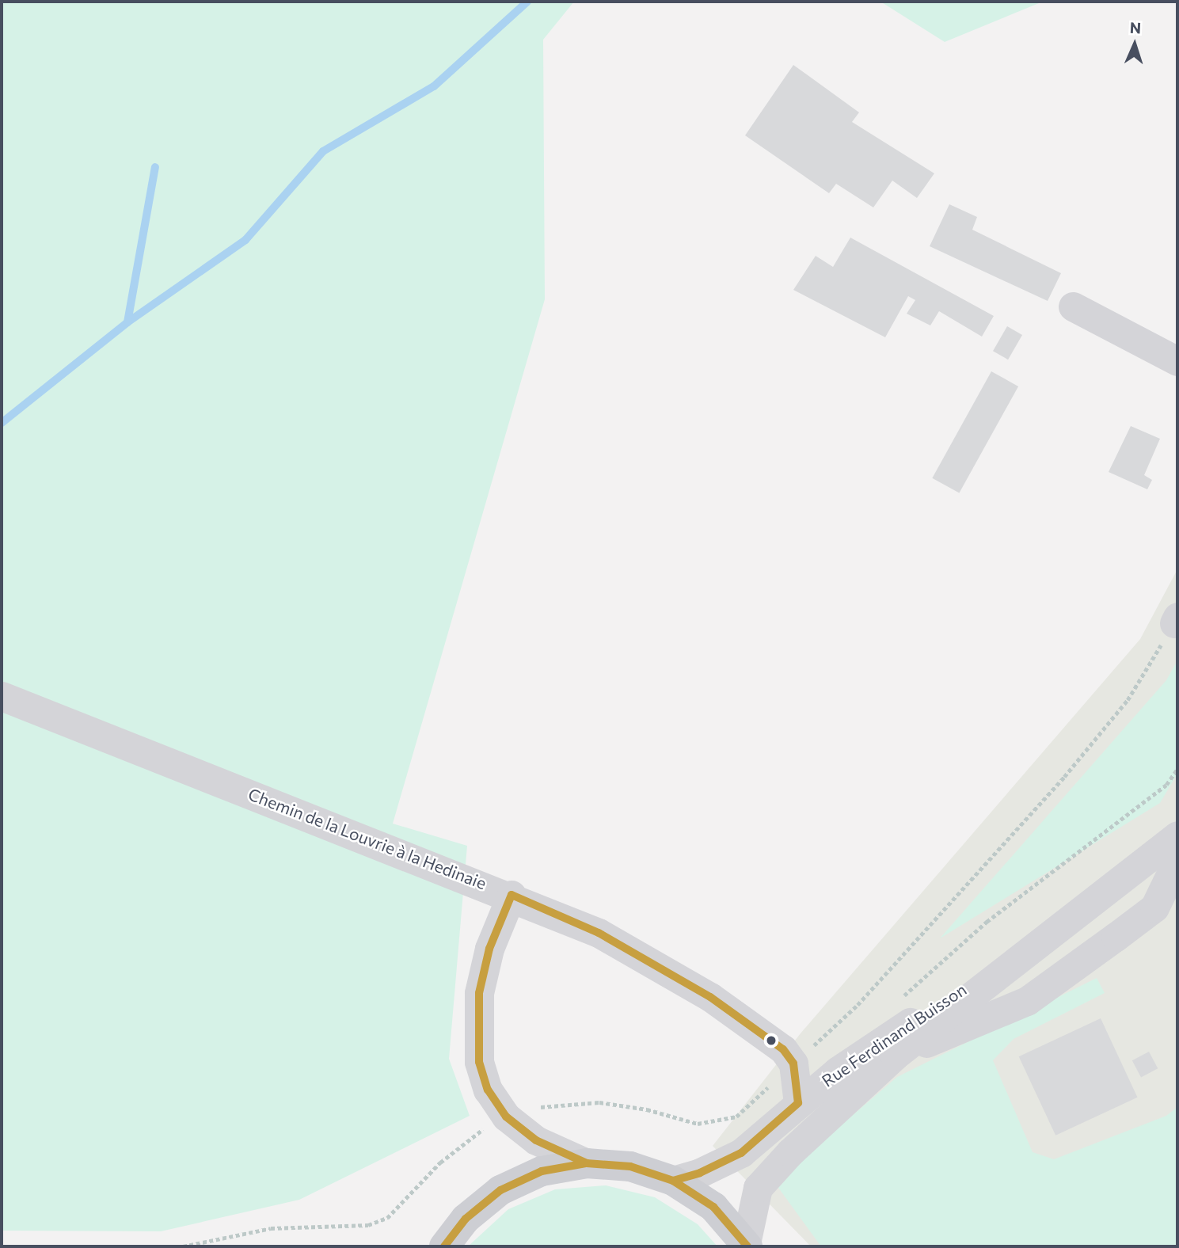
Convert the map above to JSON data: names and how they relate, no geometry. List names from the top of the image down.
{
  "streets": {
    "street": ["Chemin de la Louvrie à la Hedinaie", "Rue Ferdinand Buisson"]
  },
  "north": "top"
}
